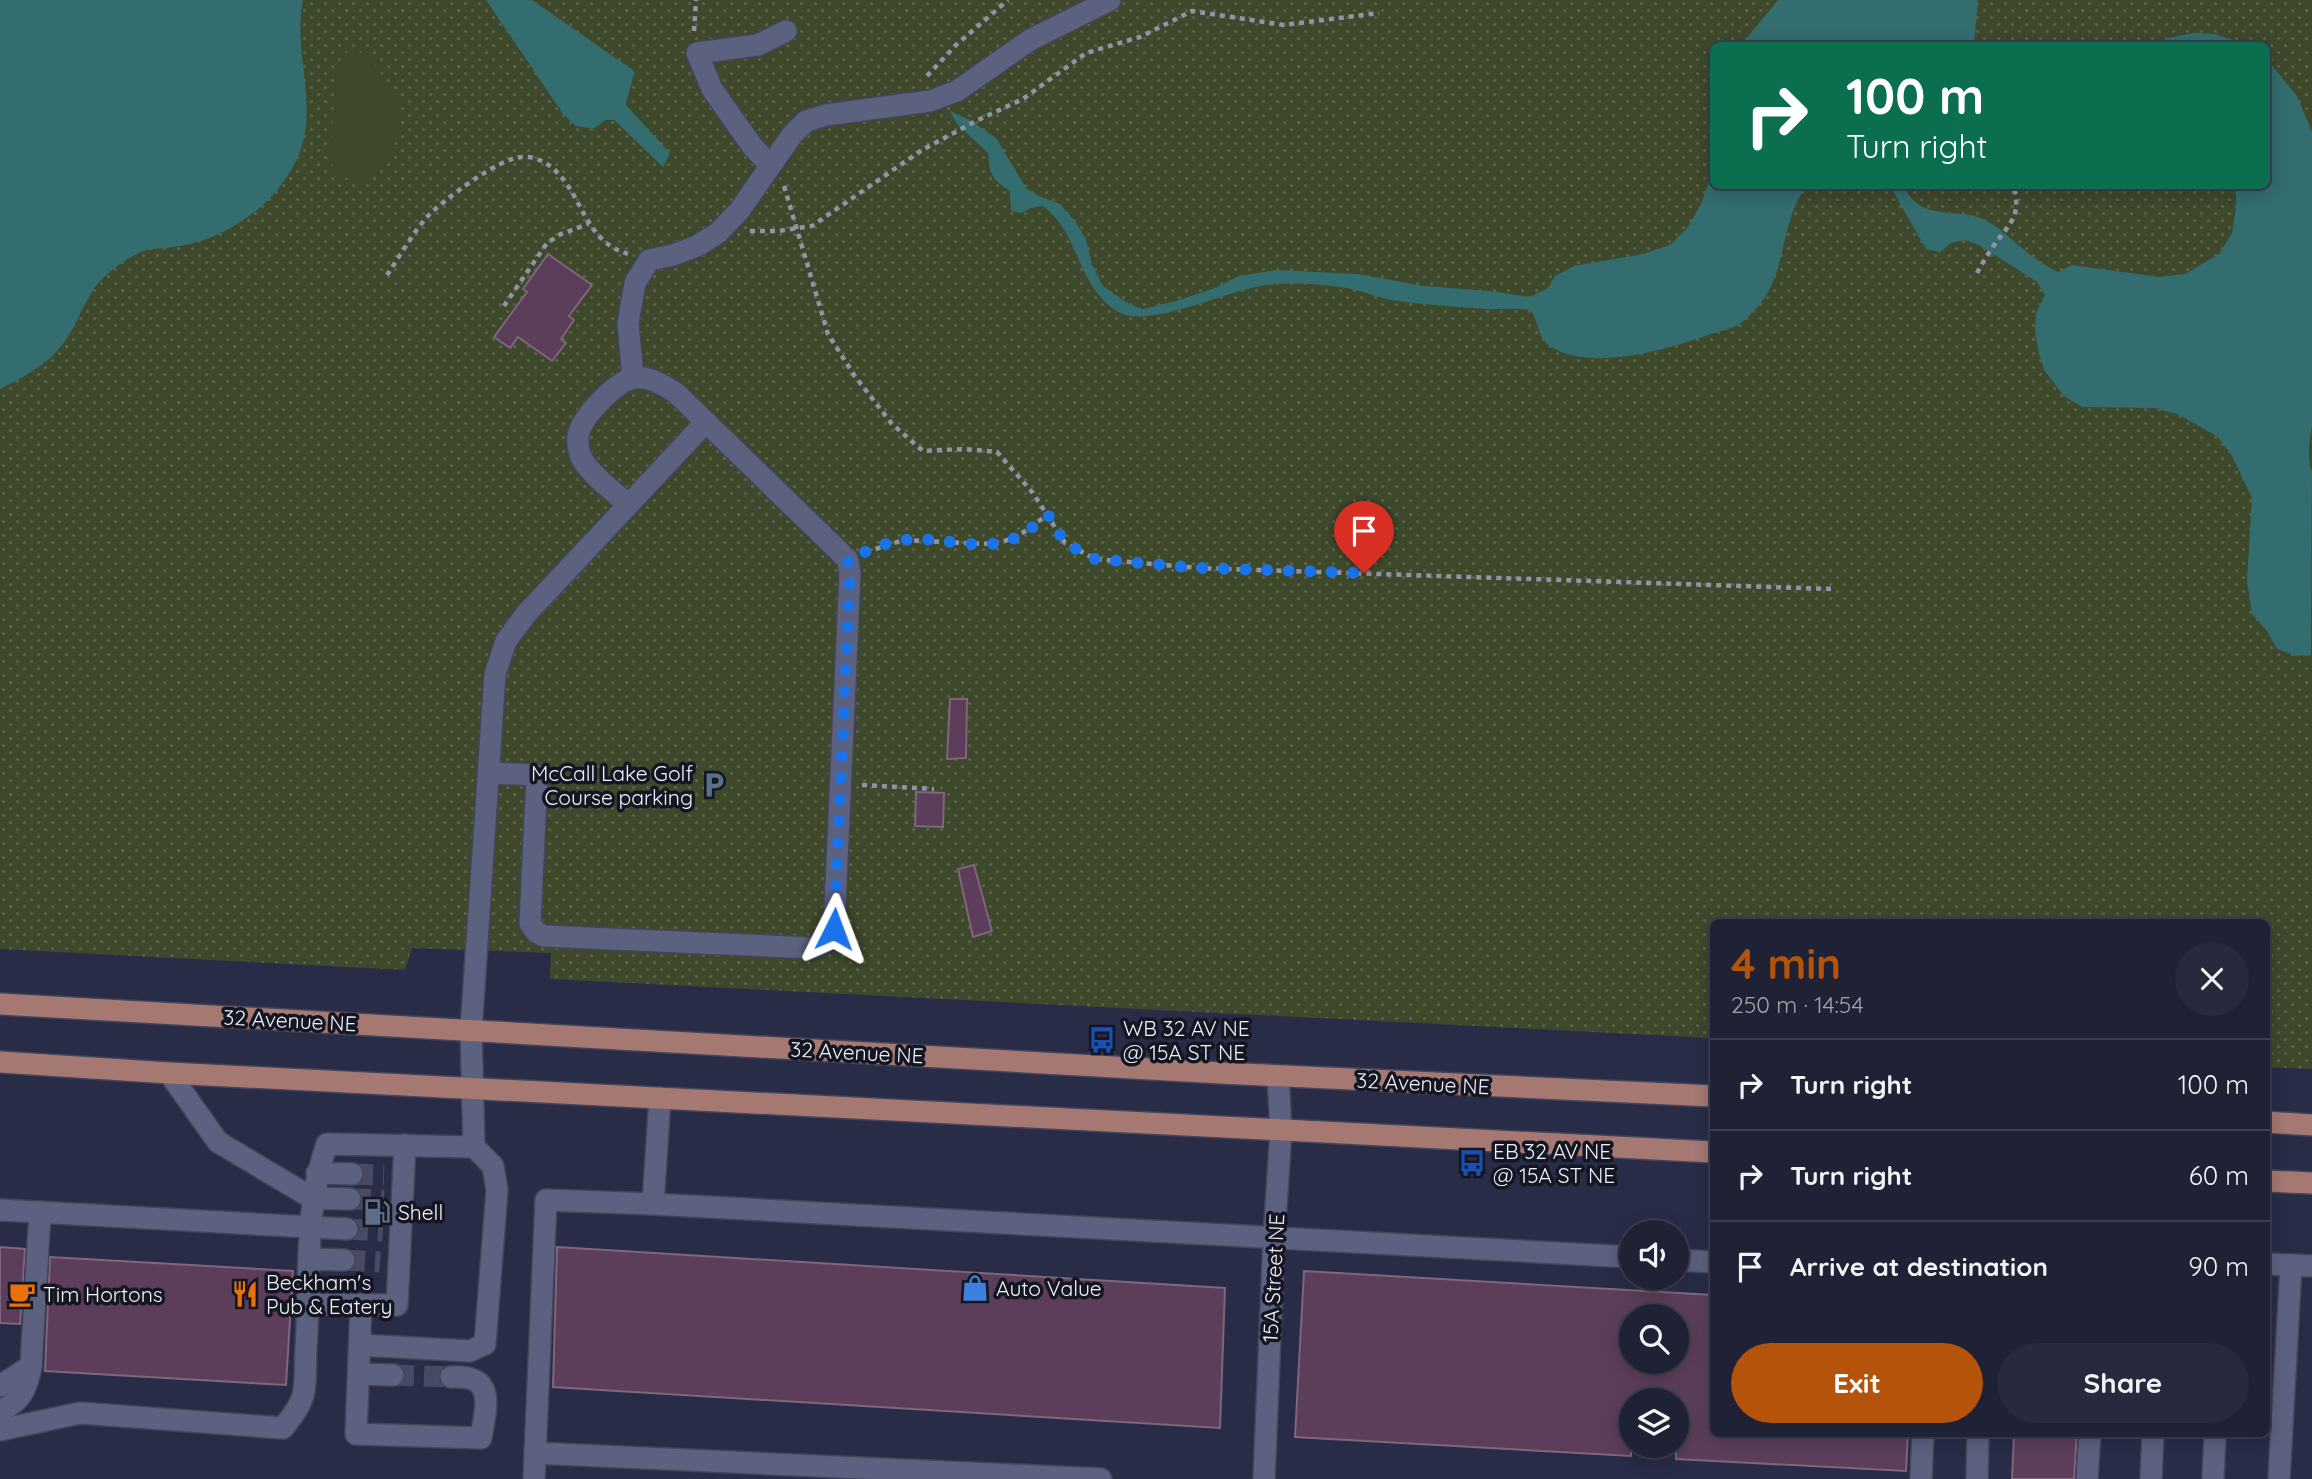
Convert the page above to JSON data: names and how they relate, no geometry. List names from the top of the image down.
{
  "streets": {
    "main road": ["32 Avenue NE"],
    "street": ["15A Street NE"]
  },
  "crossings": [
    ["32 Avenue NE", "15A Street NE"]
  ],
  "places": {
    "parking": ["McCall Lake Golf Course parking"],
    "bus stop": ["WB 32 AV NE @ 15A ST NE", "EB 32 AV NE @ 15A ST NE"],
    "fuel station": ["Shell"],
    "shop": ["Auto Value"],
    "cafe": ["Tim Hortons"],
    "restaurant": ["Beckham's Pub & Eatery"]
  },
  "page": {
    "turn": ["100 m", "Turn right"],
    "heading": ["4 min", "250 m · 14:54"],
    "list": [
      {
        "name": "Turn right",
        "value": "100 m"
      },
      {
        "name": "Turn right",
        "value": "60 m"
      },
      {
        "name": "Arrive at destination",
        "value": "90 m"
      }
    ],
    "buttons": ["Exit", "Share"]
  }
}
